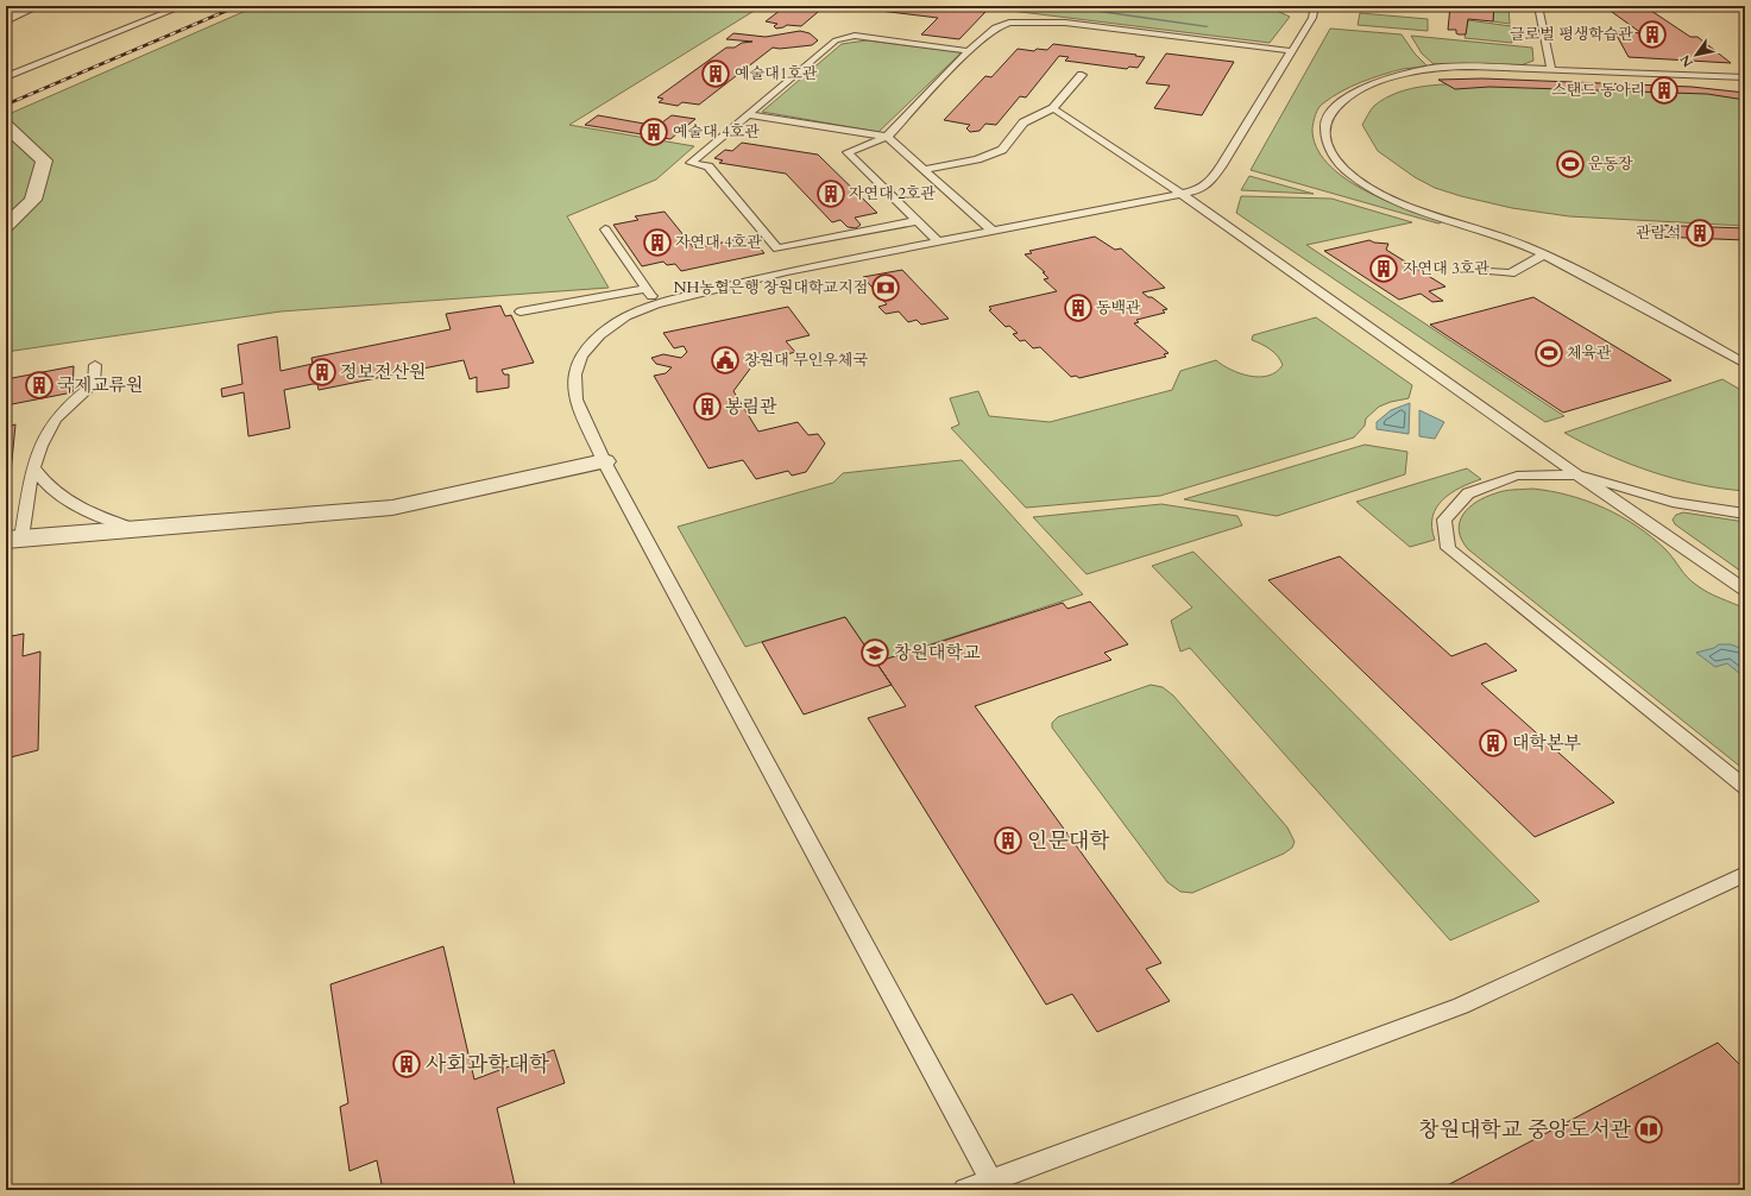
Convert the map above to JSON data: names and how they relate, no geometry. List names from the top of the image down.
{
  "places": {
    "building": [
      "글로벌 평생학습관",
      "예술대1호관",
      "스탠드 동아리",
      "예술대 4호관",
      "자연대 2호관",
      "관람석",
      "자연대 4호관",
      "자연대 3호관",
      "동백관",
      "정보전산원",
      "국제교류원",
      "봉림관",
      "대학본부",
      "인문대학",
      "사회과학대학"
    ],
    "sports": ["운동장", "체육관"],
    "bank": ["NH농협은행 창원대학교지점"],
    "public building": ["창원대 무인우체국"],
    "school or university": ["창원대학교"],
    "library": ["창원대학교 중앙도서관"]
  },
  "north": "bottom left"
}
